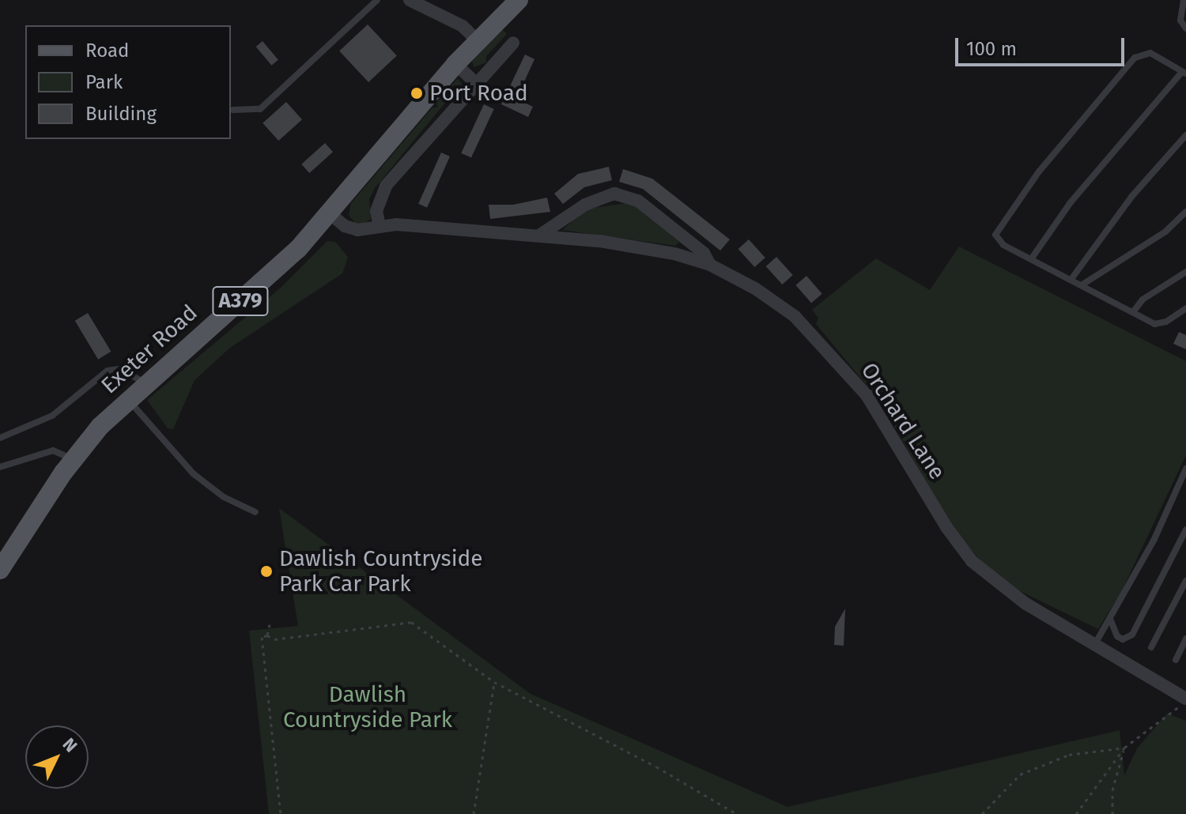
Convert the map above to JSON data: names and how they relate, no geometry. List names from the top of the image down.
{
  "streets": {
    "main road": ["A379", "Exeter Road"],
    "street": ["Orchard Lane"]
  },
  "crossings": [
    ["A379", "Exeter Road"],
    ["Exeter Road", "Orchard Lane"]
  ],
  "parks": ["Dawlish Countryside Park"],
  "places": ["Port Road", "Dawlish Countryside Park Car Park"],
  "legend": ["Road", "Park", "Building"],
  "scale_bar": "100 m",
  "north": "top right"
}
